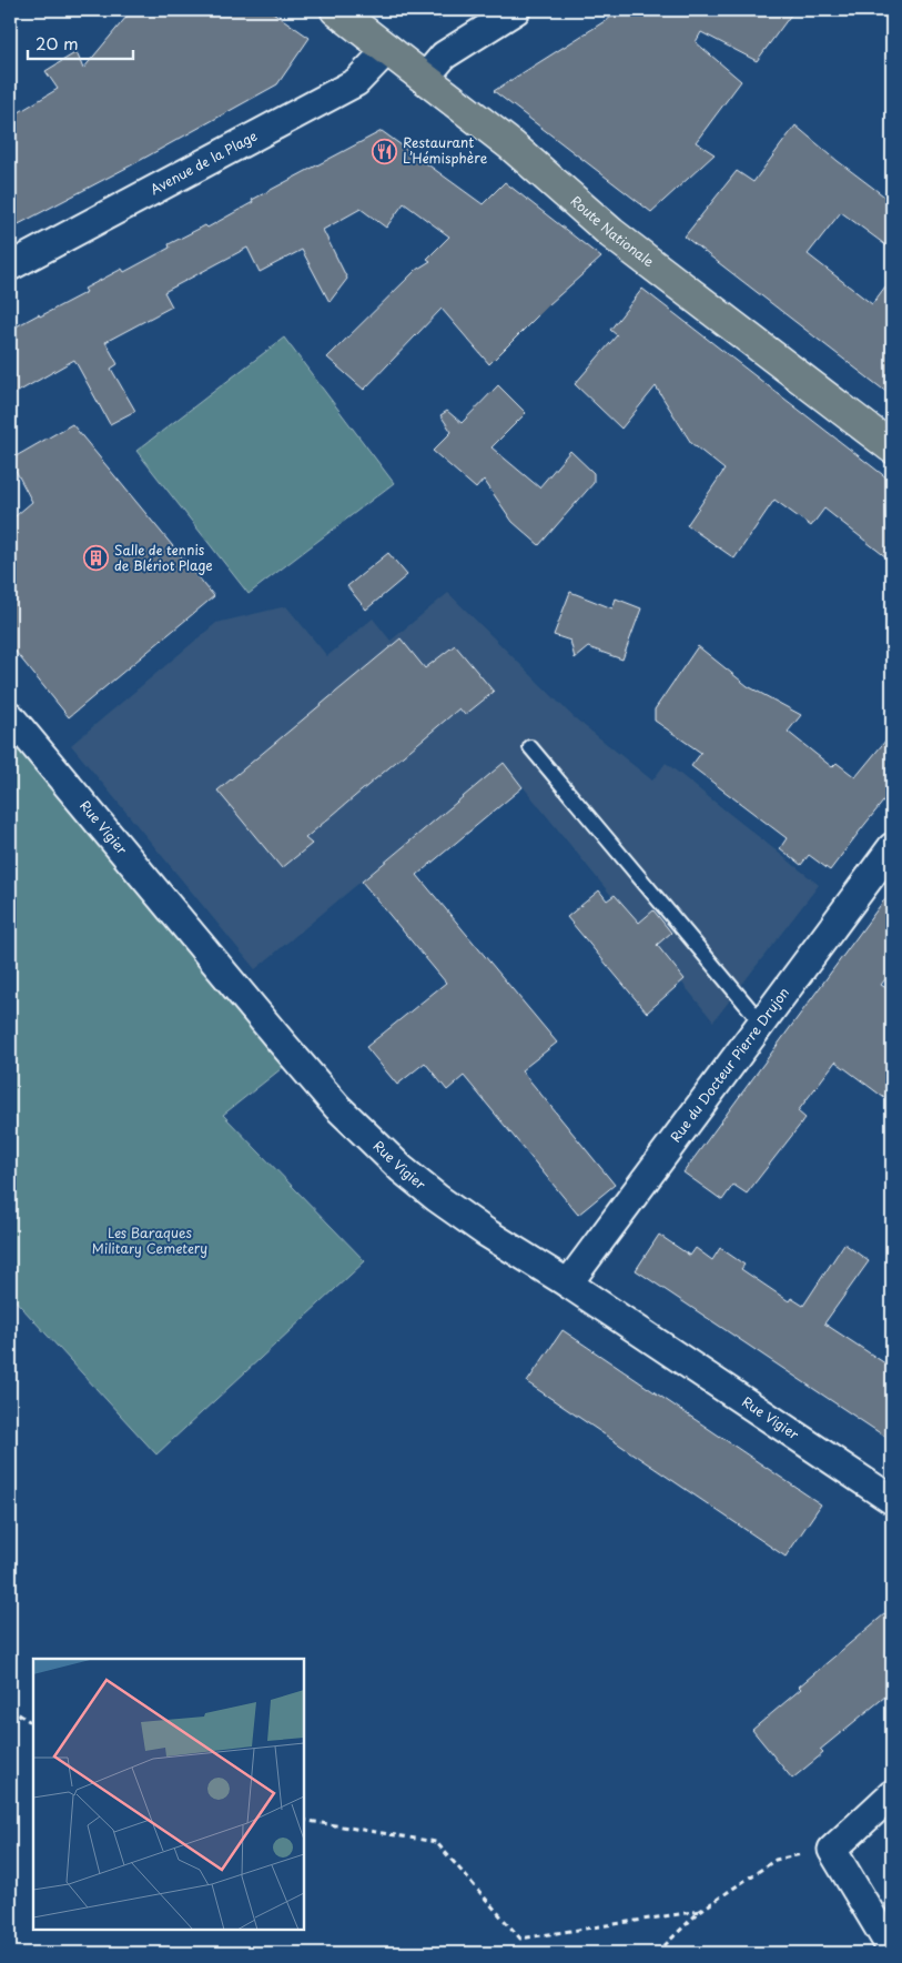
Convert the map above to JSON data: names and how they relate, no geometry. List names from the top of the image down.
{
  "streets": {
    "main road": ["Route Nationale"],
    "street": ["Avenue de la Plage", "Rue Vigier", "Rue du Docteur Pierre Drujon"]
  },
  "crossings": [
    ["Avenue de la Plage", "Route Nationale"],
    ["Rue Vigier", "Rue du Docteur Pierre Drujon"]
  ],
  "parks": ["Les Baraques Military Cemetery"],
  "places": {
    "restaurant": ["Restaurant L’Hémisphère"],
    "building": ["Salle de tennis de Blériot Plage"]
  },
  "scale_bar": "20 m"
}
